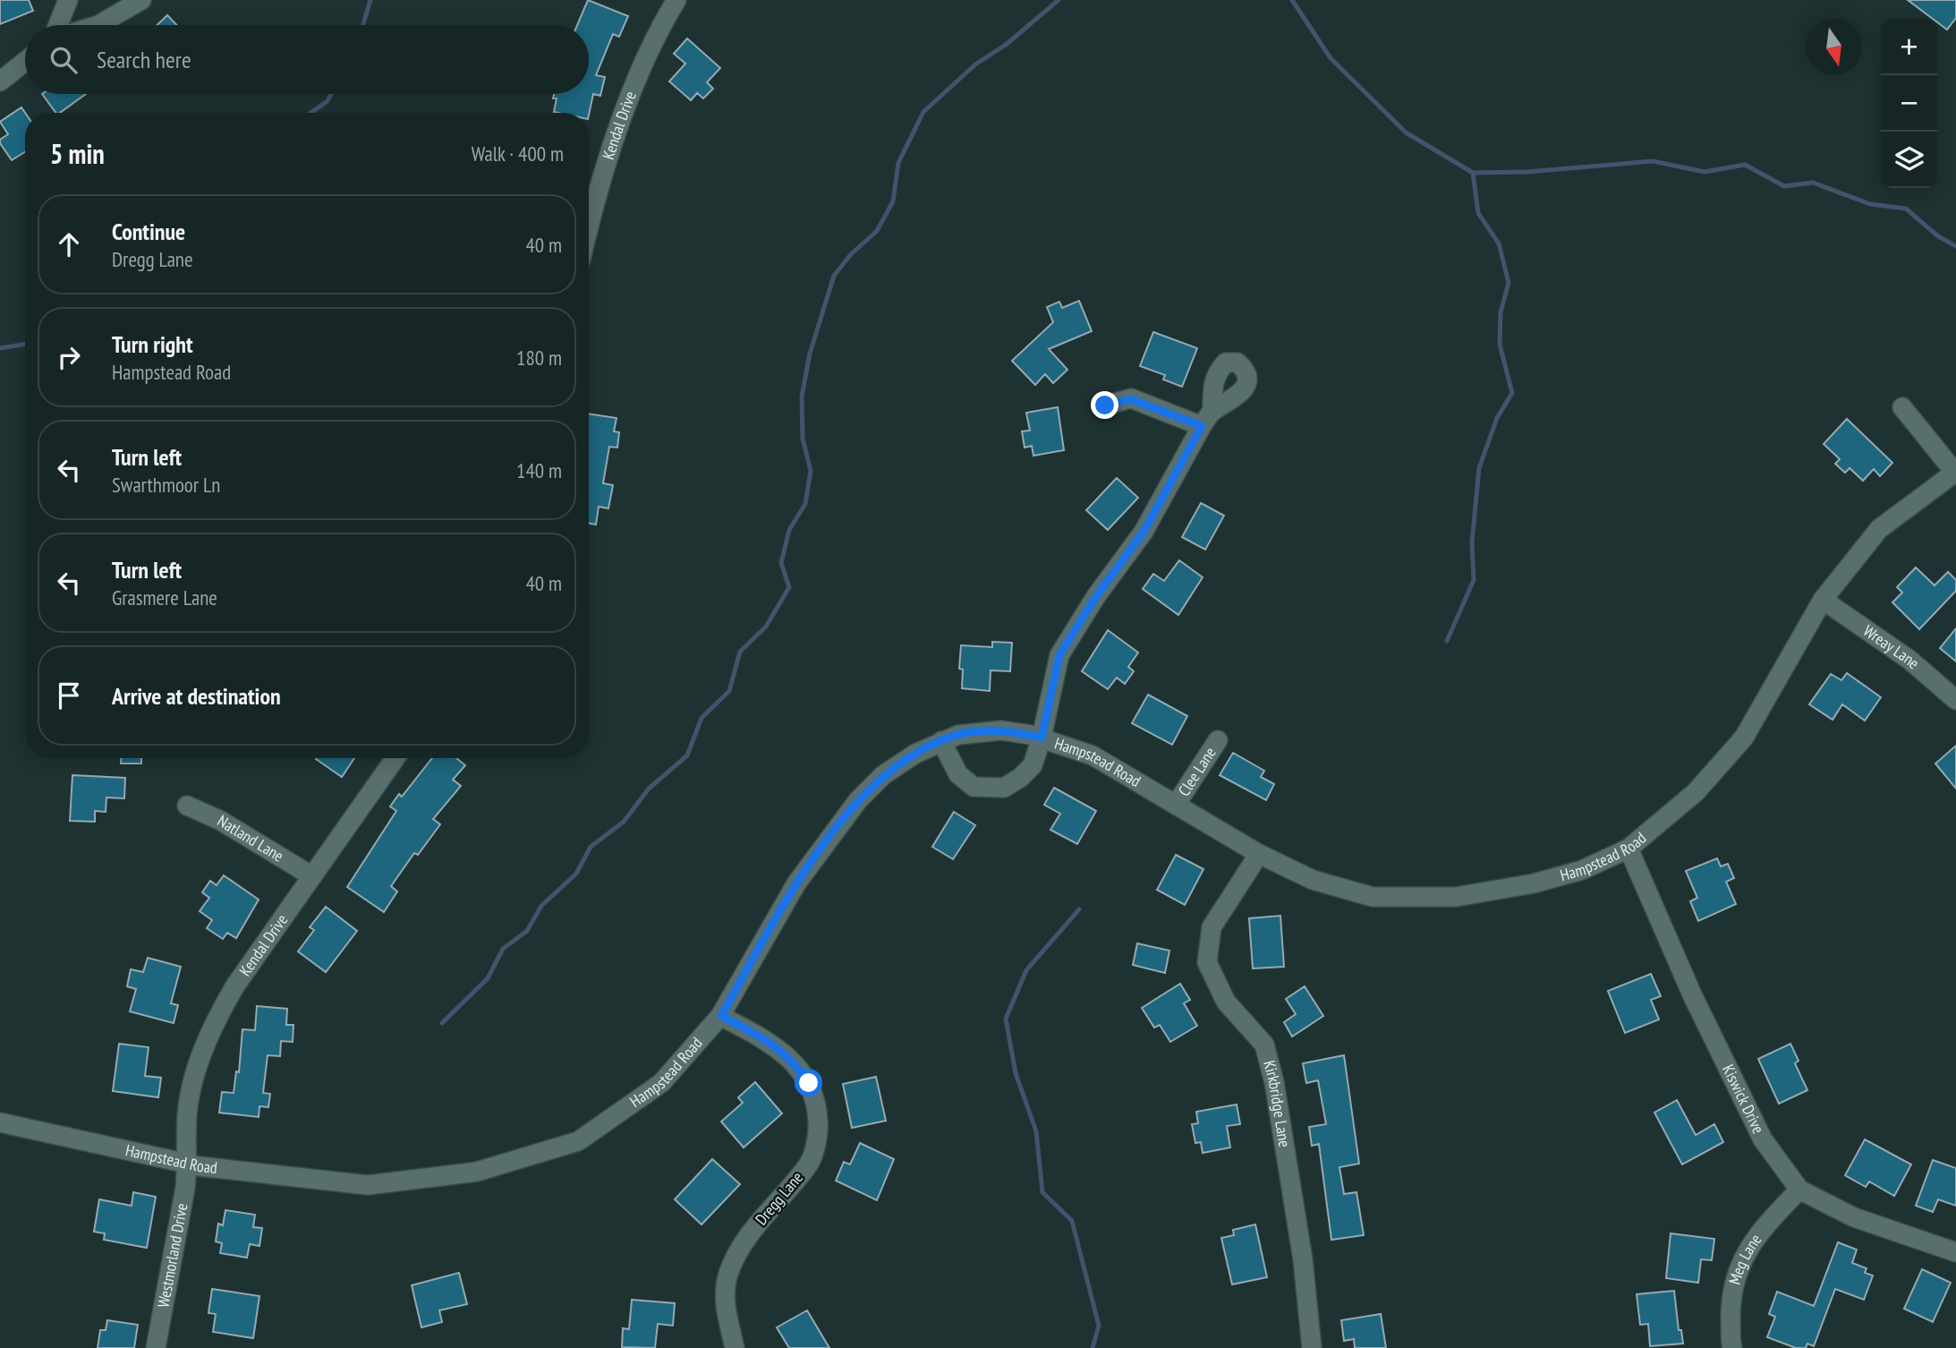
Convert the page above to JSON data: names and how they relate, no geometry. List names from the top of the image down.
{
  "streets": {
    "street": [
      "Kendal Drive",
      "Wreay Lane",
      "Hampstead Road",
      "Clee Lane",
      "Natland Lane",
      "Kiswick Drive",
      "Kirkbridge Lane",
      "Dregg Lane",
      "Westmorland Drive",
      "Meg Lane"
    ]
  },
  "crossings": [
    ["Kendal Drive", "Hampstead Road"],
    ["Kendal Drive", "Natland Lane"],
    ["Kendal Drive", "Westmorland Drive"],
    ["Wreay Lane", "Hampstead Road"],
    ["Hampstead Road", "Clee Lane"],
    ["Hampstead Road", "Kiswick Drive"],
    ["Hampstead Road", "Kirkbridge Lane"],
    ["Hampstead Road", "Dregg Lane"],
    ["Hampstead Road", "Westmorland Drive"],
    ["Kiswick Drive", "Meg Lane"]
  ],
  "north": "bottom",
  "page": {
    "map_buttons": ["+", "−"],
    "search": "Search here",
    "heading": ["5 min", "Walk · 400 m"],
    "list": [
      ["Continue", "Dregg Lane", "40 m"],
      ["Turn right", "Hampstead Road", "180 m"],
      ["Turn left", "Swarthmoor Ln", "140 m"],
      ["Turn left", "Grasmere Lane", "40 m"],
      "Arrive at destination"
    ]
  }
}
